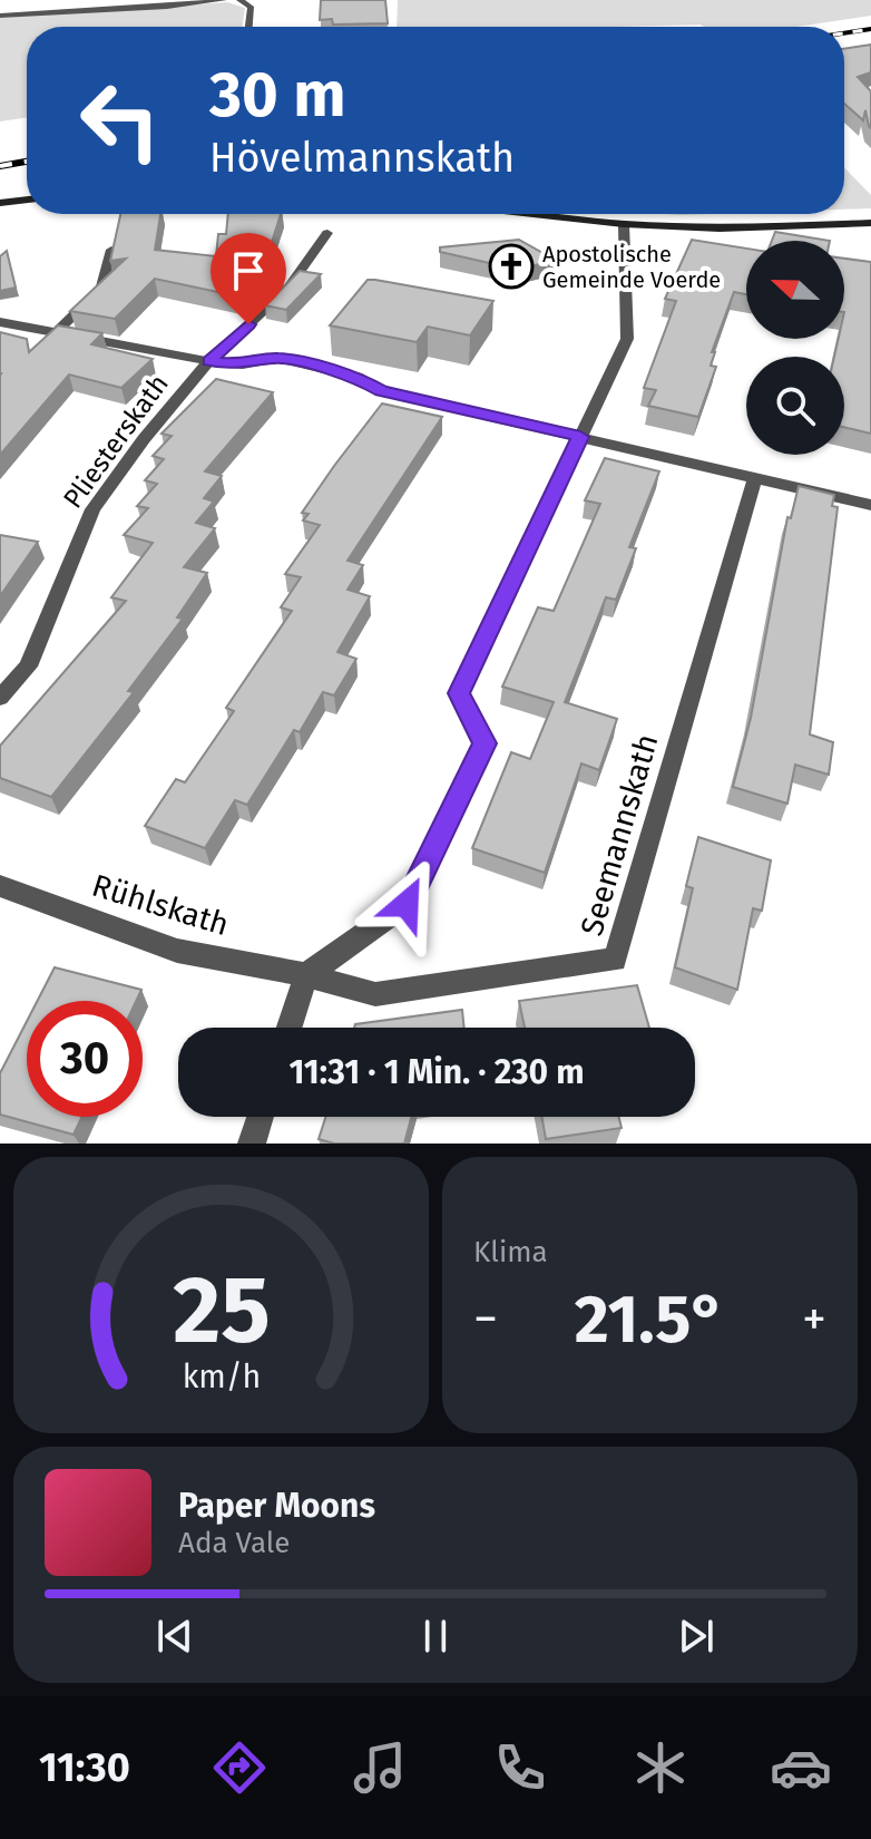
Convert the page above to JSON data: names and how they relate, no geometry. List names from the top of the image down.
{
  "streets": {
    "street": ["Pliesterskath", "Seemannskath", "Rühlskath"]
  },
  "crossings": [
    ["Seemannskath", "Rühlskath"]
  ],
  "places": {
    "church": ["Apostolische Gemeinde Voerde"]
  },
  "north": "left",
  "page": {
    "turn": ["30 m", "Hövelmannskath"],
    "limit": "30",
    "trip": "11:31 · 1 Min. · 230 m",
    "tile": "Klima",
    "heat": ["−", "21.5°", "+"],
    "song": ["Paper Moons", "Ada Vale"],
    "tabs": "11:30",
    "gauge": ["25", "km/h"]
  }
}
